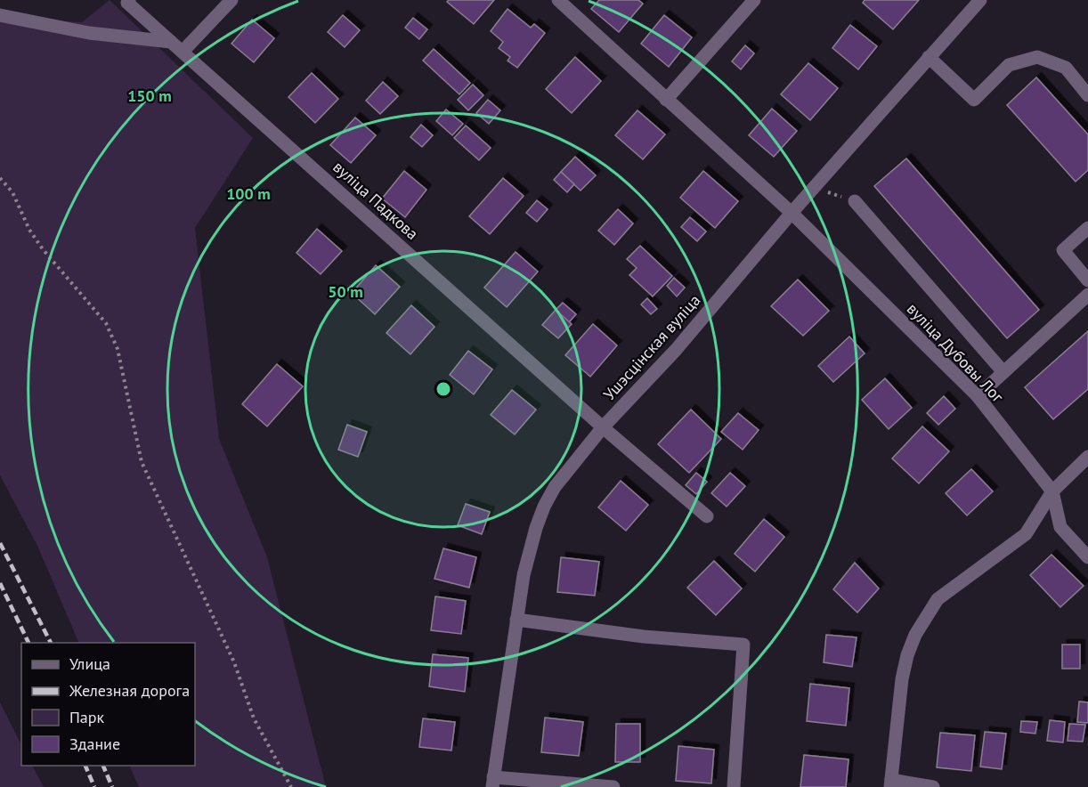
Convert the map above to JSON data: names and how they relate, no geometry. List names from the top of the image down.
{
  "streets": {
    "street": ["вуліца Падкова", "Ушэсцінская вуліца", "вуліца Дубовы Лог"]
  },
  "crossings": [
    ["вуліца Падкова", "Ушэсцінская вуліца"],
    ["Ушэсцінская вуліца", "вуліца Дубовы Лог"]
  ],
  "legend": [
    "Улица",
    "Железная дорога",
    "Парк",
    "Здание"
  ],
  "rings": ["150 m", "100 m", "50 m"]
}
